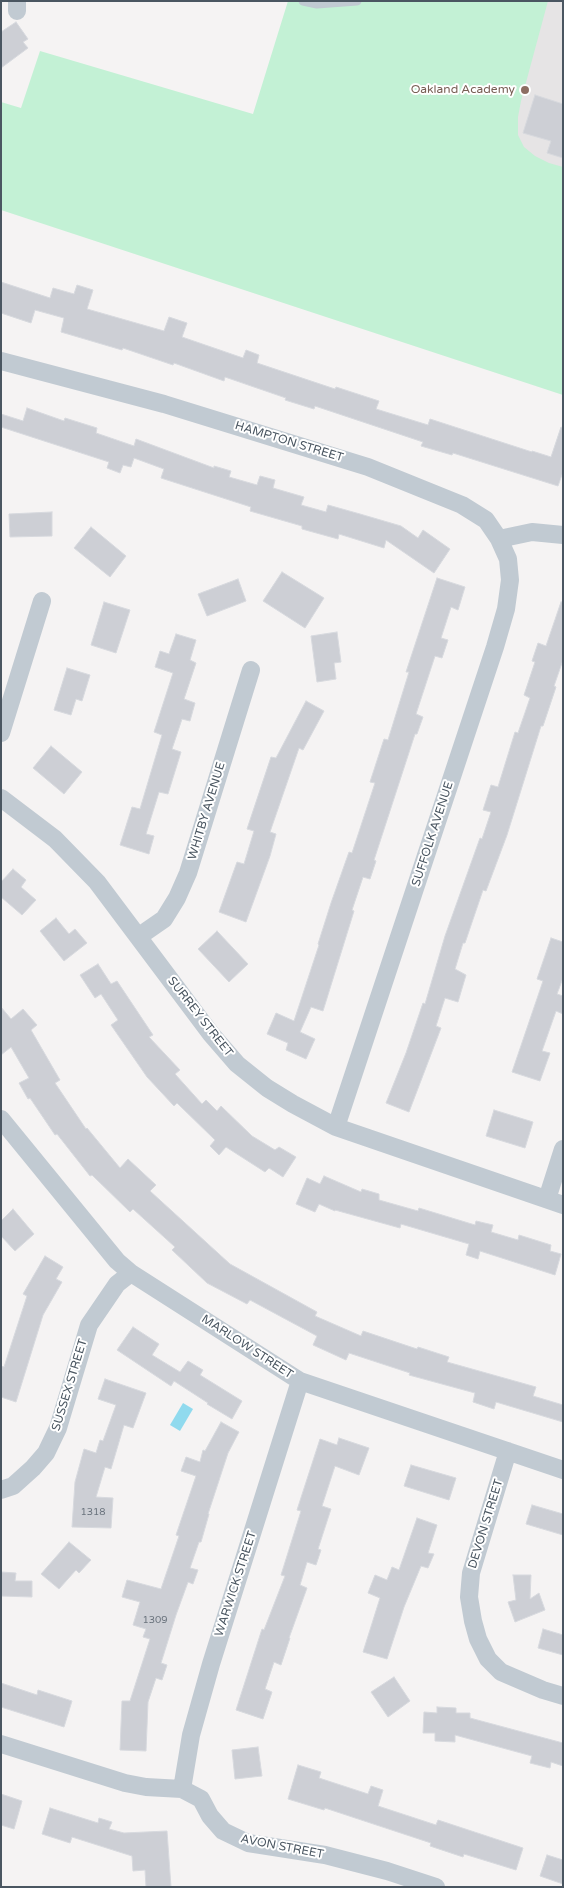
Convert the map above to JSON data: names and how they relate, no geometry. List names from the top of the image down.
{
  "streets": {
    "street": [
      "HAMPTON STREET",
      "WHITBY AVENUE",
      "SUFFOLK AVENUE",
      "SURREY STREET",
      "MARLOW STREET",
      "SUSSEX STREET",
      "DEVON STREET",
      "WARWICK STREET",
      "AVON STREET"
    ]
  },
  "crossings": [
    ["HAMPTON STREET", "SUFFOLK AVENUE"],
    ["WHITBY AVENUE", "SURREY STREET"],
    ["SUFFOLK AVENUE", "SURREY STREET"],
    ["MARLOW STREET", "SUSSEX STREET"],
    ["MARLOW STREET", "DEVON STREET"],
    ["MARLOW STREET", "WARWICK STREET"],
    ["WARWICK STREET", "AVON STREET"]
  ],
  "places": ["Oakland Academy"],
  "house_numbers": ["1318", "1309"]
}
